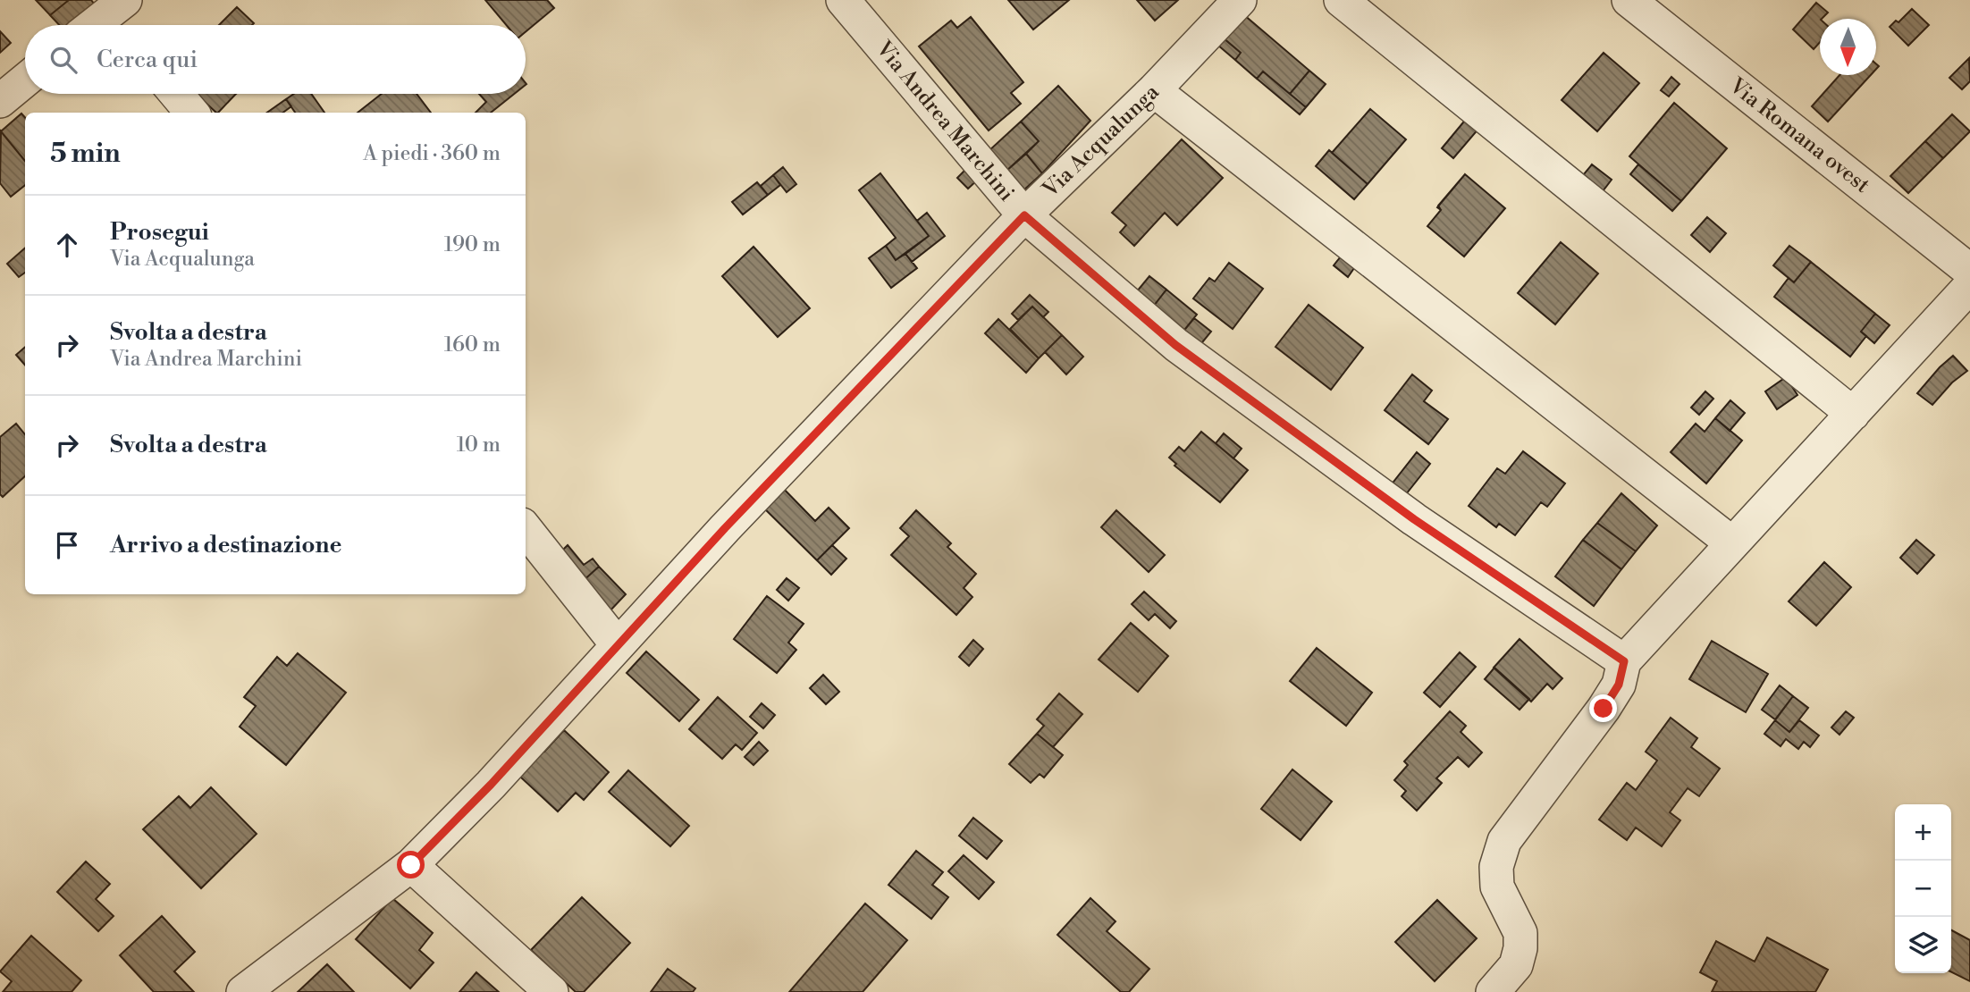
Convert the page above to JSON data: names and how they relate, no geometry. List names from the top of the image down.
{
  "streets": {
    "street": ["Via Andrea Marchini", "Via Romana ovest", "Via Acqualunga"]
  },
  "crossings": [
    ["Via Andrea Marchini", "Via Acqualunga"]
  ],
  "north": "bottom",
  "page": {
    "search": "Cerca qui",
    "heading": ["5 min", "A piedi · 360 m"],
    "list": [
      ["Prosegui", "Via Acqualunga", "190 m"],
      ["Svolta a destra", "Via Andrea Marchini", "160 m"],
      ["Svolta a destra", "10 m"],
      "Arrivo a destinazione"
    ],
    "map_buttons": ["+", "−"]
  }
}
